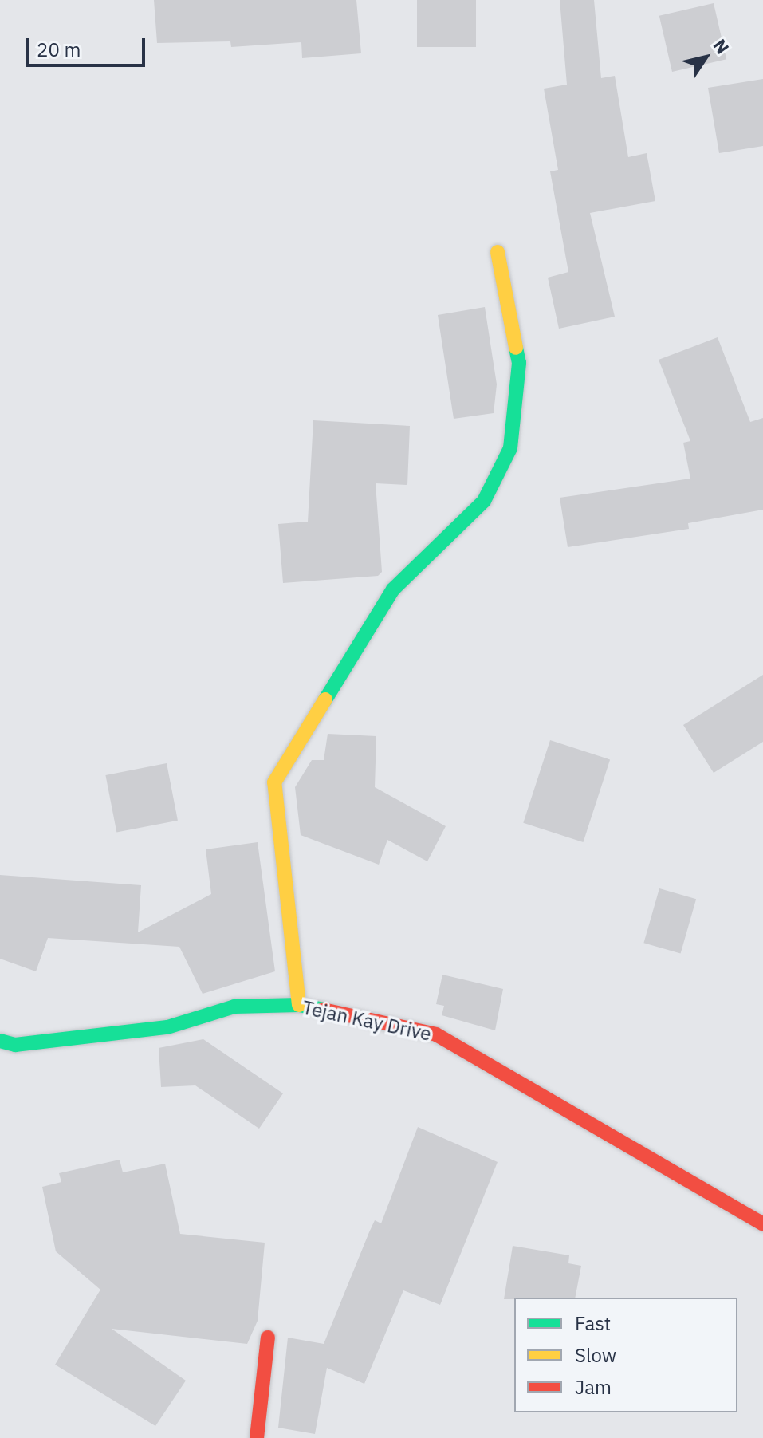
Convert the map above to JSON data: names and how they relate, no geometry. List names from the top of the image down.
{
  "streets": {
    "street": ["Tejan Kay Drive"]
  },
  "legend": ["Fast", "Slow", "Jam"],
  "scale_bar": "20 m",
  "north": "top right"
}
